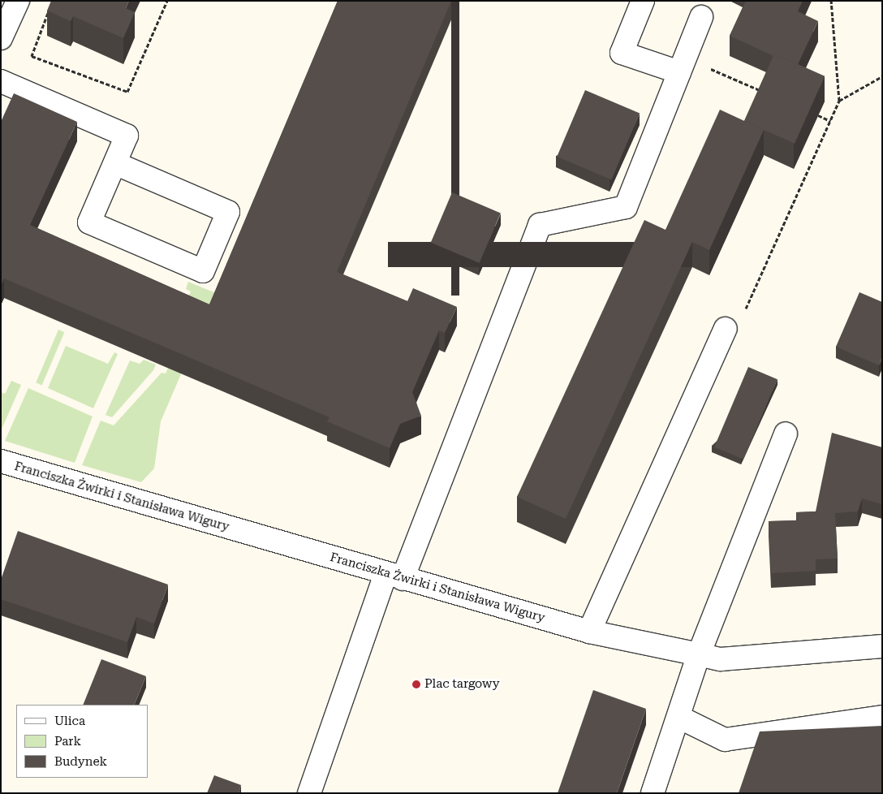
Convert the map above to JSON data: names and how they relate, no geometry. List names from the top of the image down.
{
  "streets": {
    "street": ["Franciszka Żwirki i Stanisława Wigury"]
  },
  "places": ["Plac targowy"],
  "legend": ["Ulica", "Park", "Budynek"]
}
